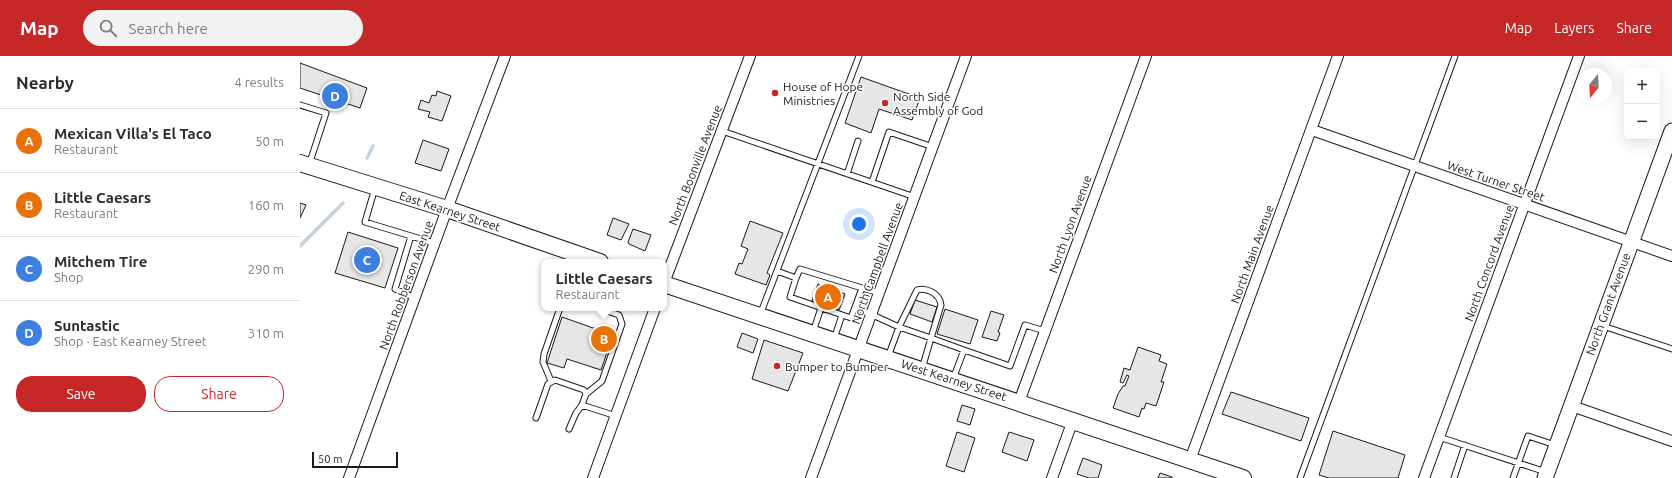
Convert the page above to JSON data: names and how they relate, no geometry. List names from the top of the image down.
{
  "streets": {
    "main road": ["East Kearney Street", "North Grant Avenue", "West Kearney Street"],
    "street": [
      "North Boonville Avenue",
      "West Turner Street",
      "North Lyon Avenue",
      "North Main Avenue",
      "North Campbell Avenue",
      "North Concord Avenue",
      "North Robberson Avenue"
    ]
  },
  "crossings": [
    ["West Turner Street", "North Main Avenue"],
    ["West Turner Street", "North Concord Avenue"],
    ["West Turner Street", "North Grant Avenue"],
    ["East Kearney Street", "North Robberson Avenue"],
    ["North Lyon Avenue", "West Kearney Street"],
    ["North Main Avenue", "West Kearney Street"],
    ["North Campbell Avenue", "West Kearney Street"]
  ],
  "places": ["House of Hope Ministries", "North Side Assembly of God", "Bumper to Bumper"],
  "scale_bar": "50 m",
  "north": "bottom",
  "page": {
    "header": "Map",
    "search": "Search here",
    "nav": ["Map", "Layers", "Share"],
    "heading": ["Nearby", "4 results"],
    "map_buttons": ["+", "−"],
    "pins": [
      "D",
      "C",
      "A",
      "B"
    ],
    "list": [
      {
        "mark": "A",
        "name": "Mexican Villa's El Taco",
        "note": "Restaurant",
        "value": "50 m"
      },
      {
        "mark": "B",
        "name": "Little Caesars",
        "note": "Restaurant",
        "value": "160 m"
      },
      {
        "mark": "C",
        "name": "Mitchem Tire",
        "note": "Shop",
        "value": "290 m"
      },
      {
        "mark": "D",
        "name": "Suntastic",
        "note": "Shop · East Kearney Street",
        "value": "310 m"
      }
    ],
    "popup": ["Little Caesars", "Restaurant"],
    "buttons": ["Save", "Share"],
    "scale": "50 m"
  }
}
